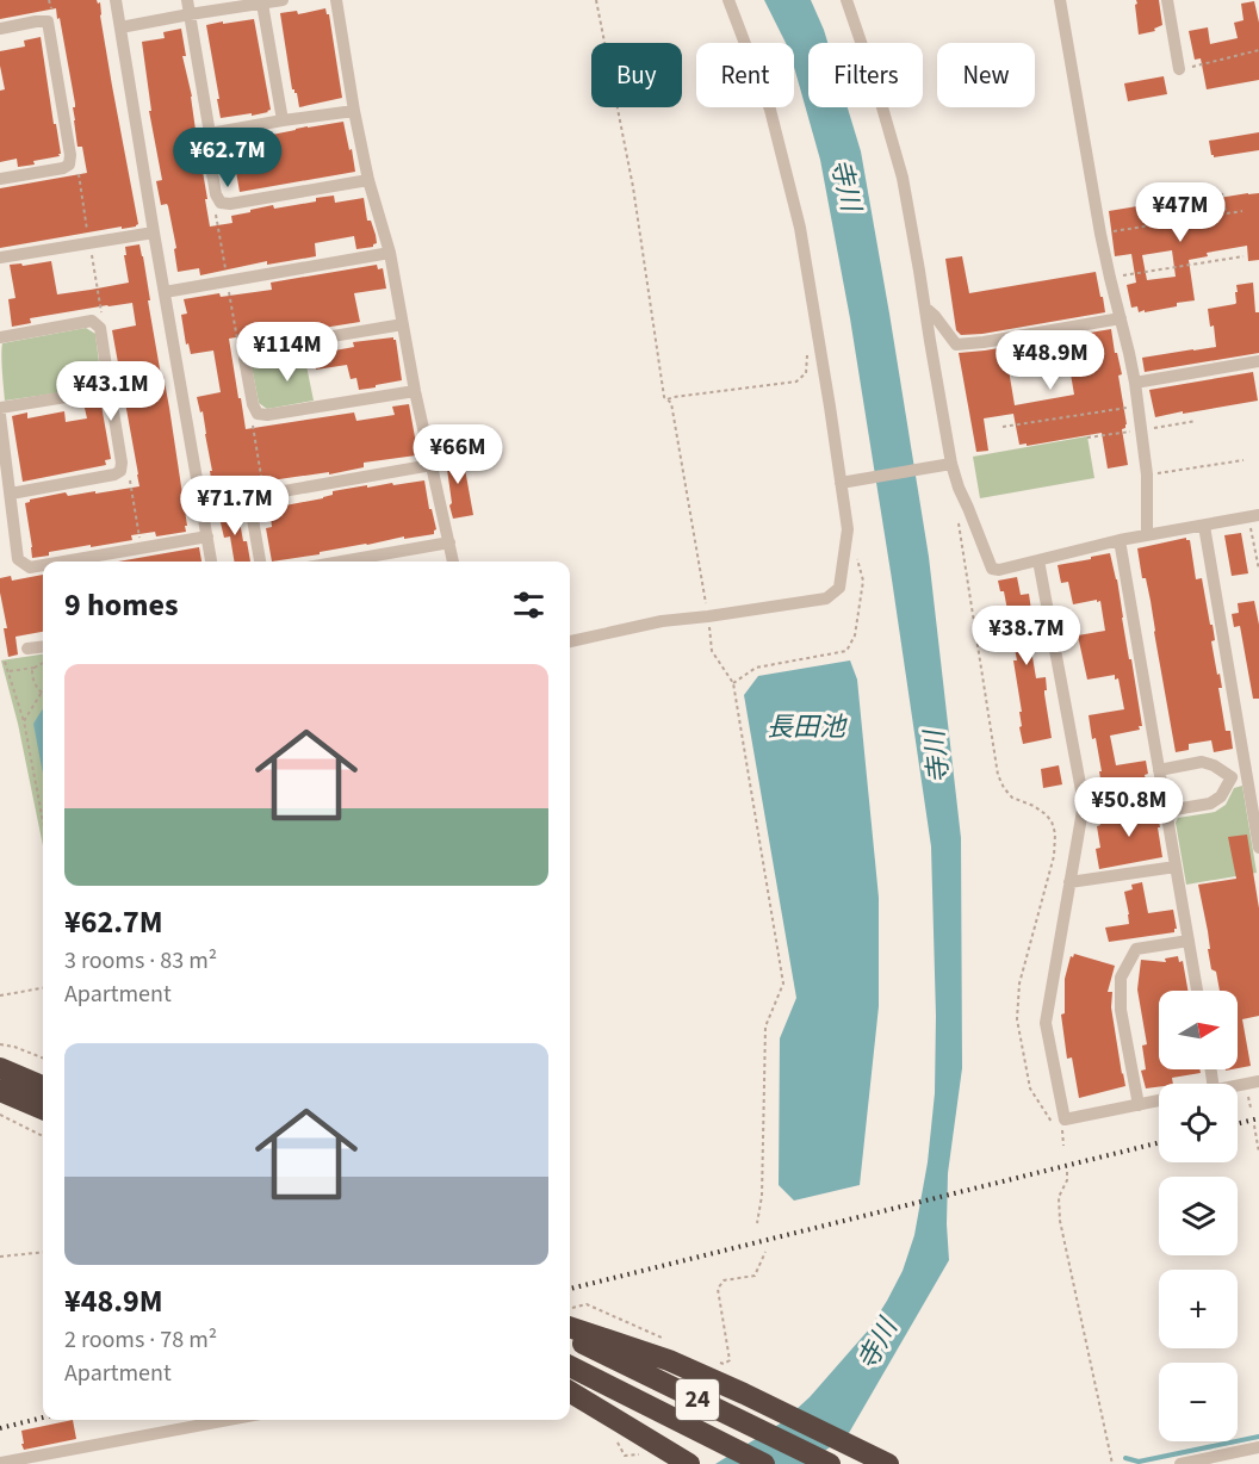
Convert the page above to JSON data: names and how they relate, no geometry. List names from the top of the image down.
{
  "streets": {
    "highway": ["24"]
  },
  "water": ["寺川", "長田池"],
  "north": "right",
  "page": {
    "chip": [
      "Buy",
      "Rent",
      "Filters",
      "New"
    ],
    "price": [
      "¥62.7M",
      "¥47M",
      "¥114M",
      "¥48.9M",
      "¥43.1M",
      "¥66M",
      "¥71.7M",
      "¥38.7M",
      "¥50.8M"
    ],
    "heading": "9 homes",
    "list": [
      {
        "name": "¥62.7M",
        "note": "3 rooms · 83 m² · Apartment"
      },
      {
        "name": "¥48.9M",
        "note": "2 rooms · 78 m² · Apartment"
      }
    ],
    "map_buttons": ["+", "−"]
  }
}
